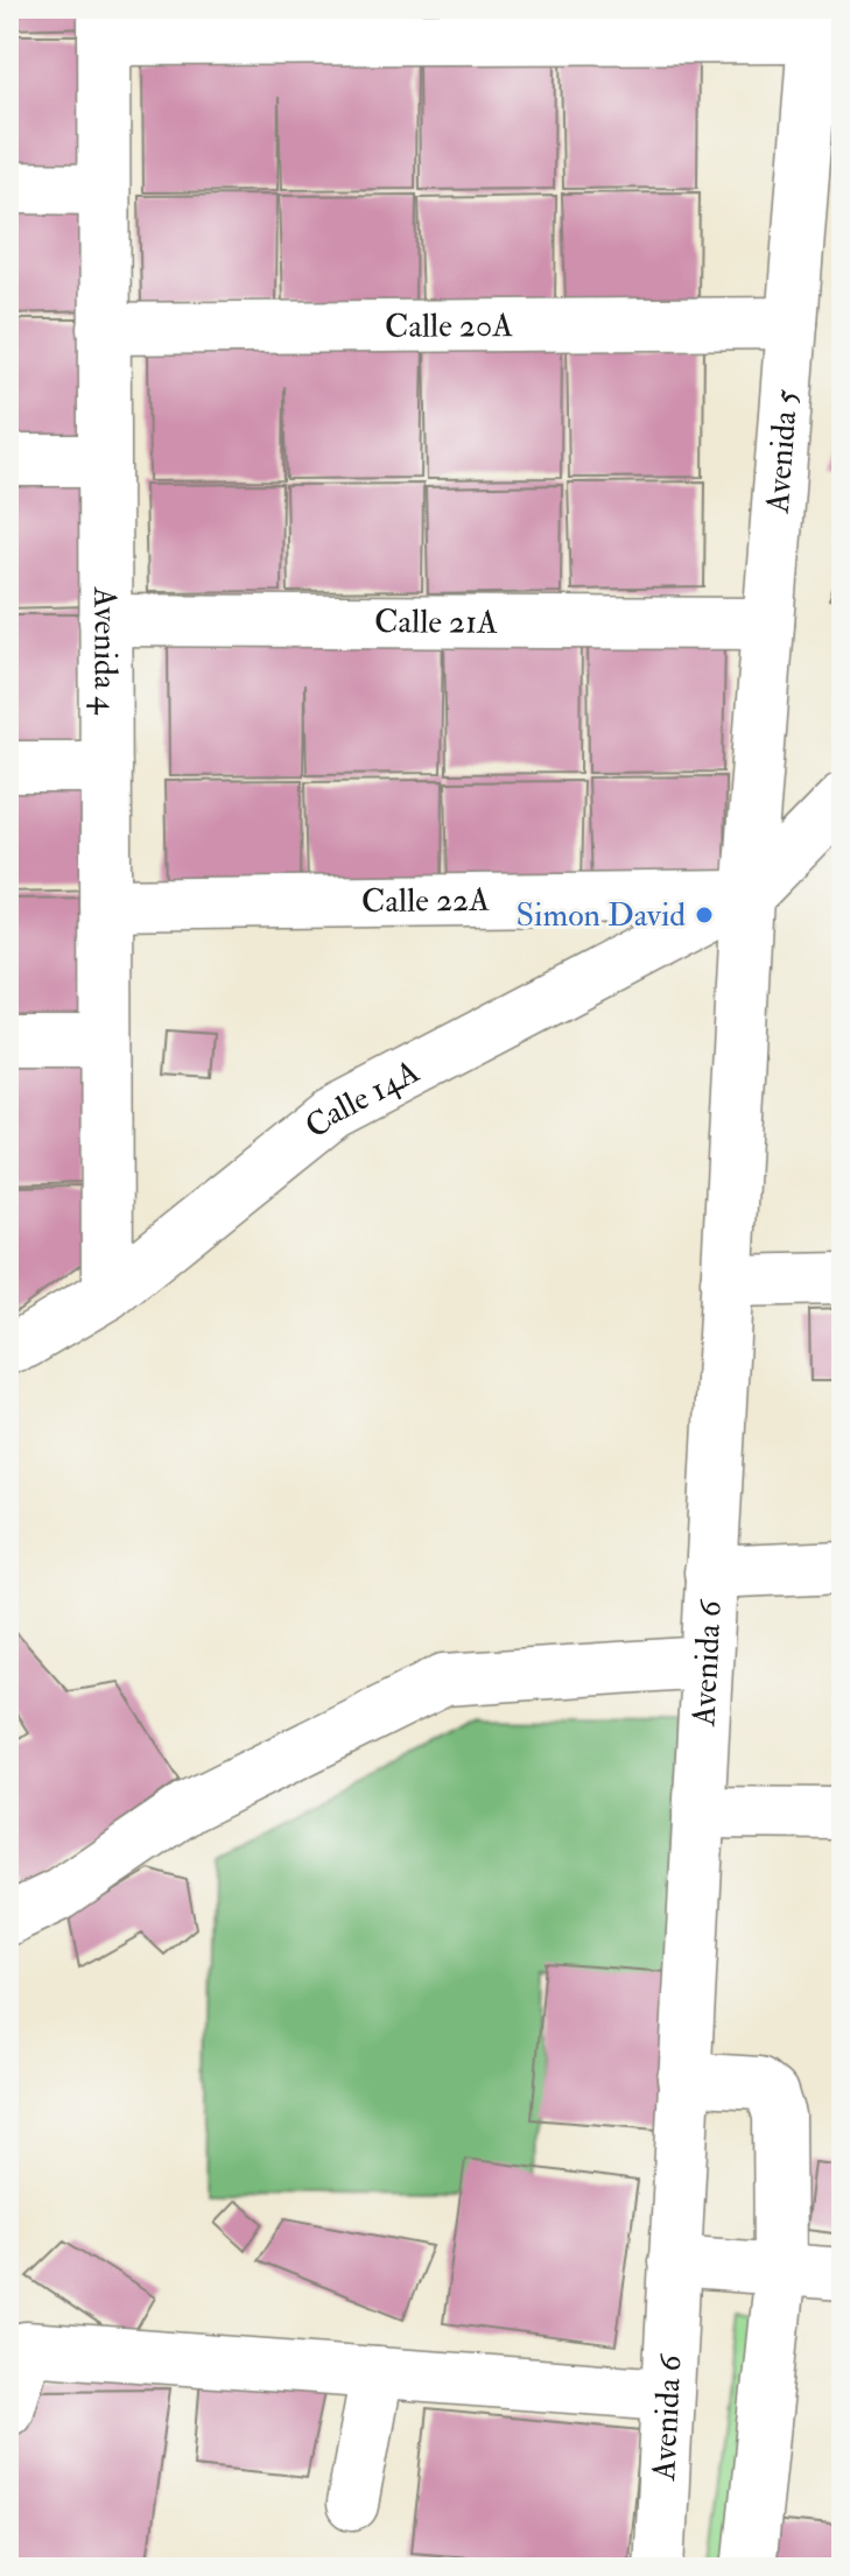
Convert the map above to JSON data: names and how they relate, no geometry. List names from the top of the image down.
{
  "streets": {
    "street": [
      "Calle 20A",
      "Avenida 5",
      "Calle 21A",
      "Avenida 4",
      "Calle 22A",
      "Calle 14A",
      "Avenida 6"
    ]
  },
  "crossings": [
    ["Calle 20A", "Avenida 5"],
    ["Calle 20A", "Avenida 4"],
    ["Avenida 5", "Calle 21A"],
    ["Avenida 5", "Calle 22A"],
    ["Avenida 5", "Calle 14A"],
    ["Avenida 5", "Avenida 6"],
    ["Calle 21A", "Avenida 4"],
    ["Avenida 4", "Calle 22A"],
    ["Avenida 4", "Calle 14A"],
    ["Calle 22A", "Calle 14A"],
    ["Calle 22A", "Avenida 6"],
    ["Calle 14A", "Avenida 6"]
  ],
  "places": ["Simon David"]
}
